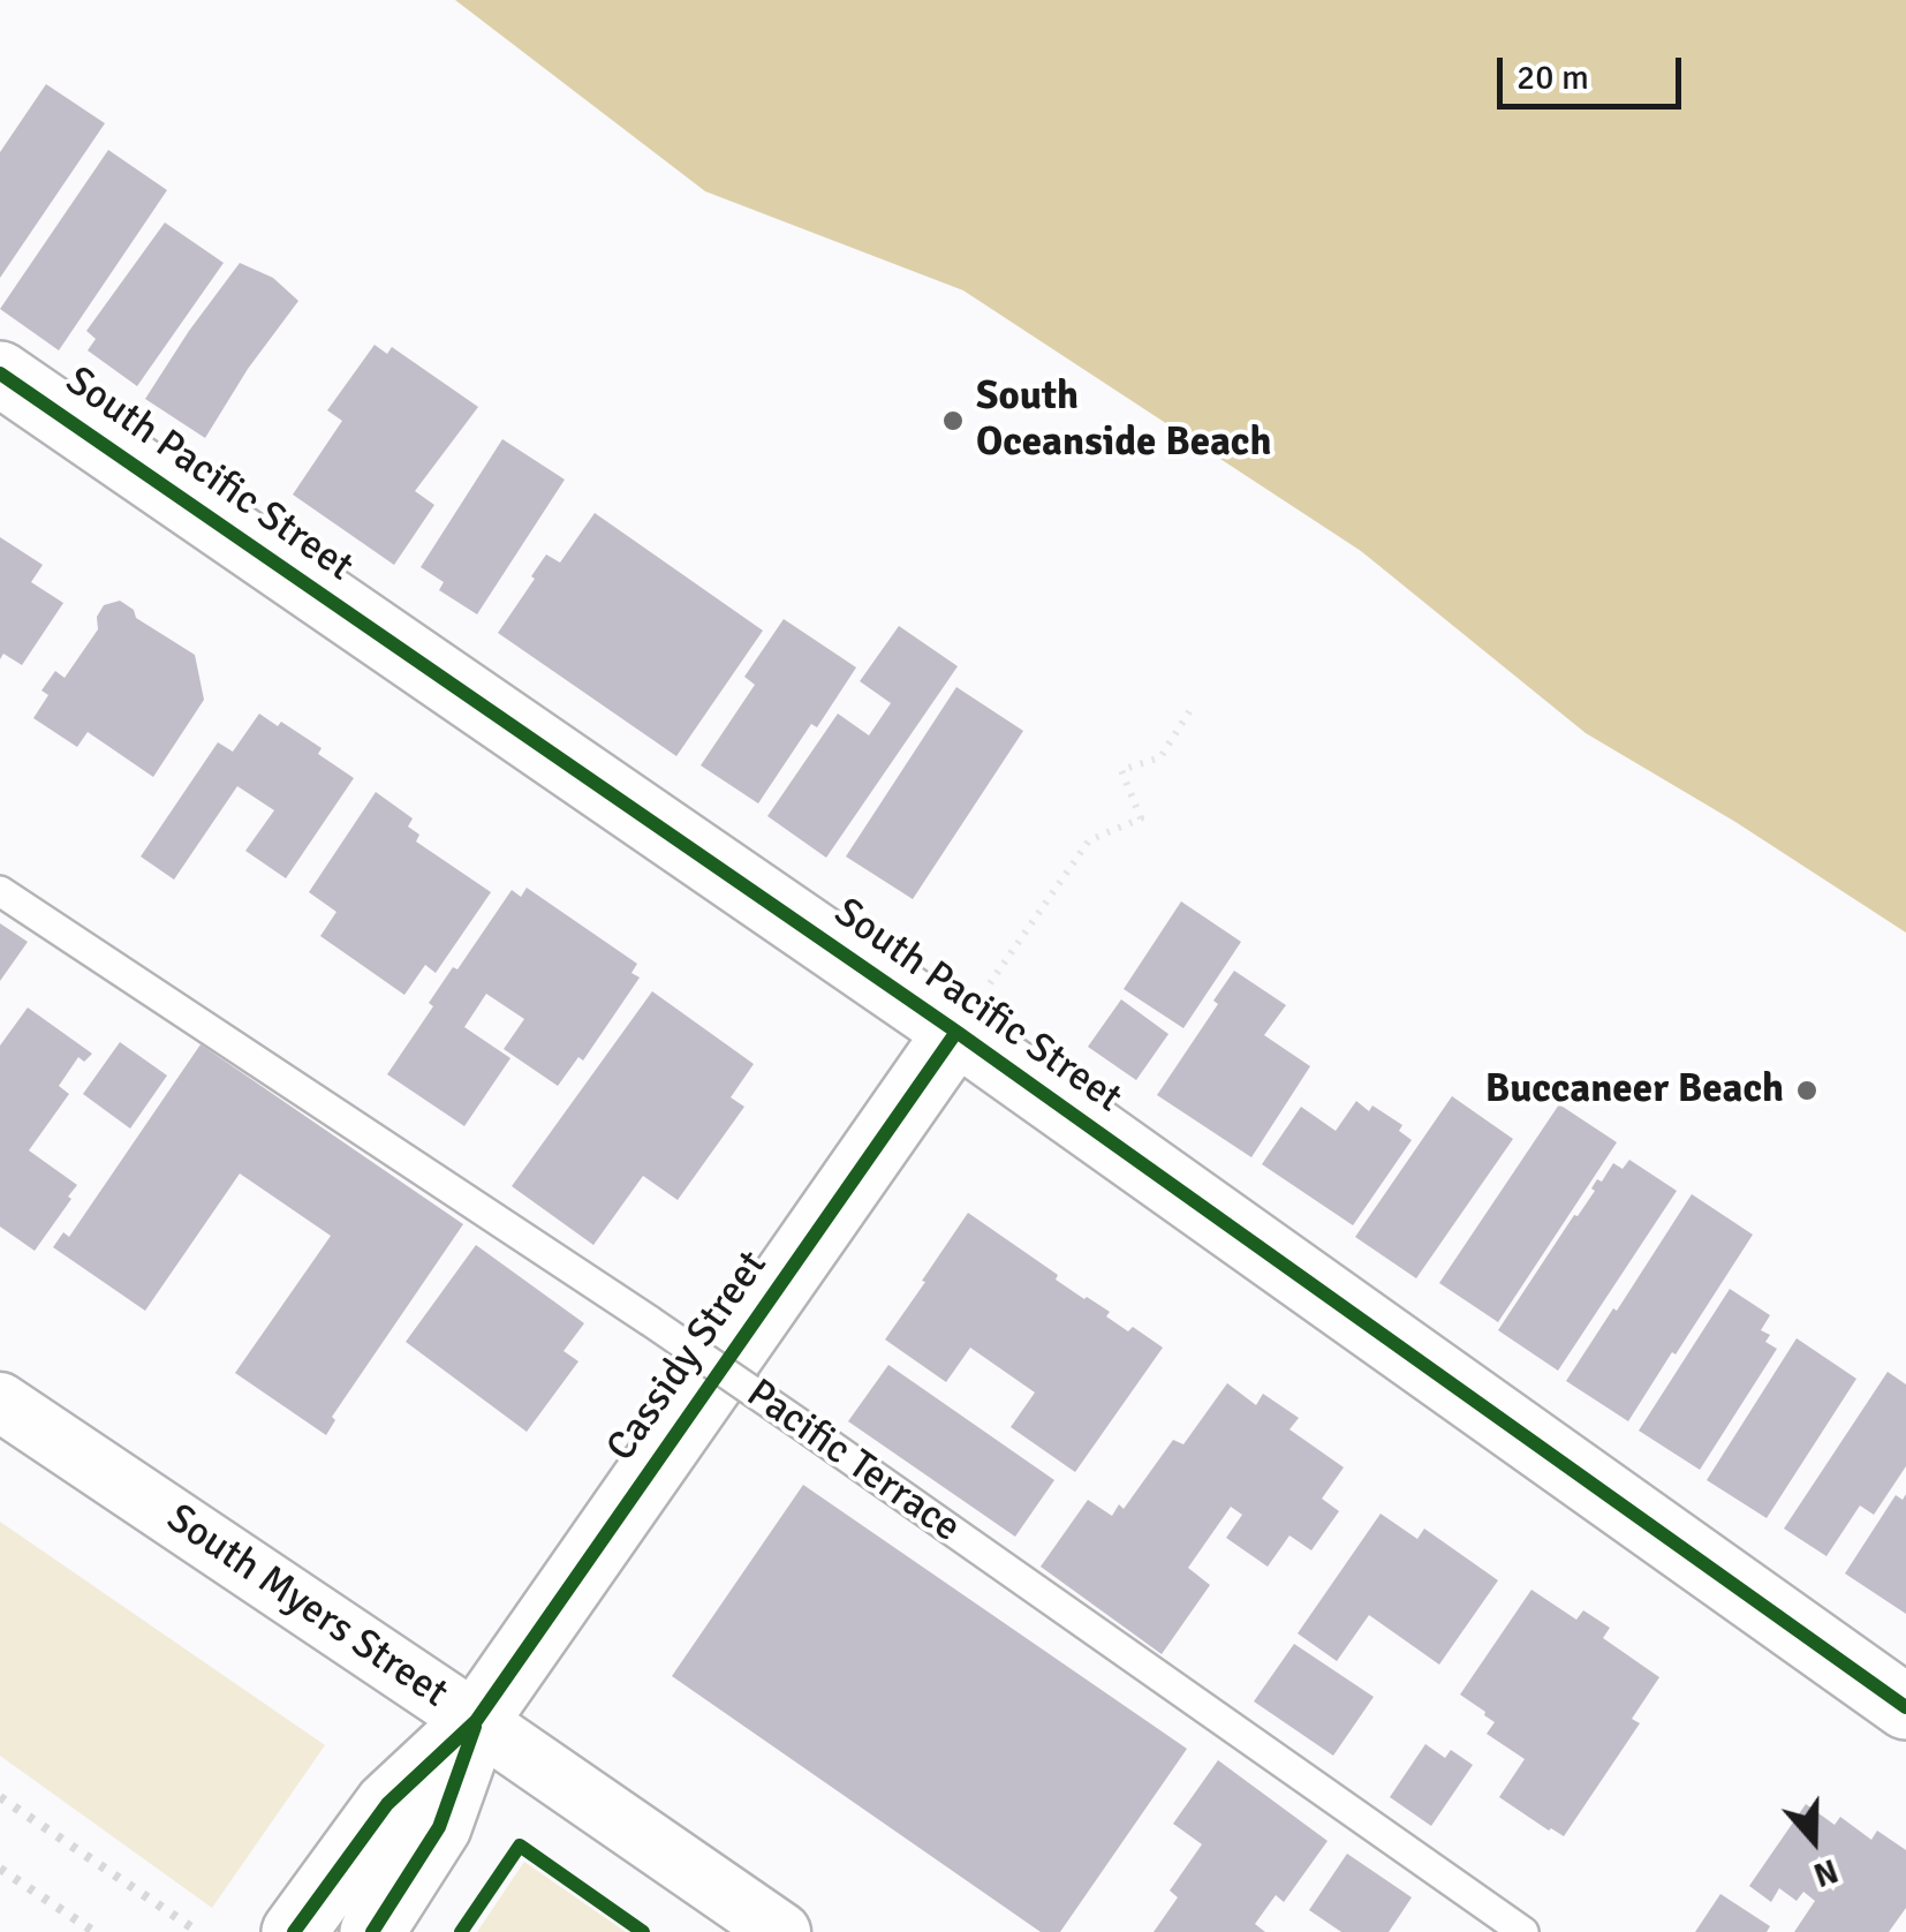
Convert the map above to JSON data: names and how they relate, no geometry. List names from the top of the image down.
{
  "streets": {
    "main road": ["South Pacific Street", "Cassidy Street"],
    "street": ["South Myers Street"],
    "lane": ["Pacific Terrace"]
  },
  "crossings": [
    ["South Pacific Street", "Cassidy Street"],
    ["Cassidy Street", "South Myers Street"]
  ],
  "places": ["South Oceanside Beach", "Buccaneer Beach"],
  "scale_bar": "20 m",
  "north": "bottom"
}
